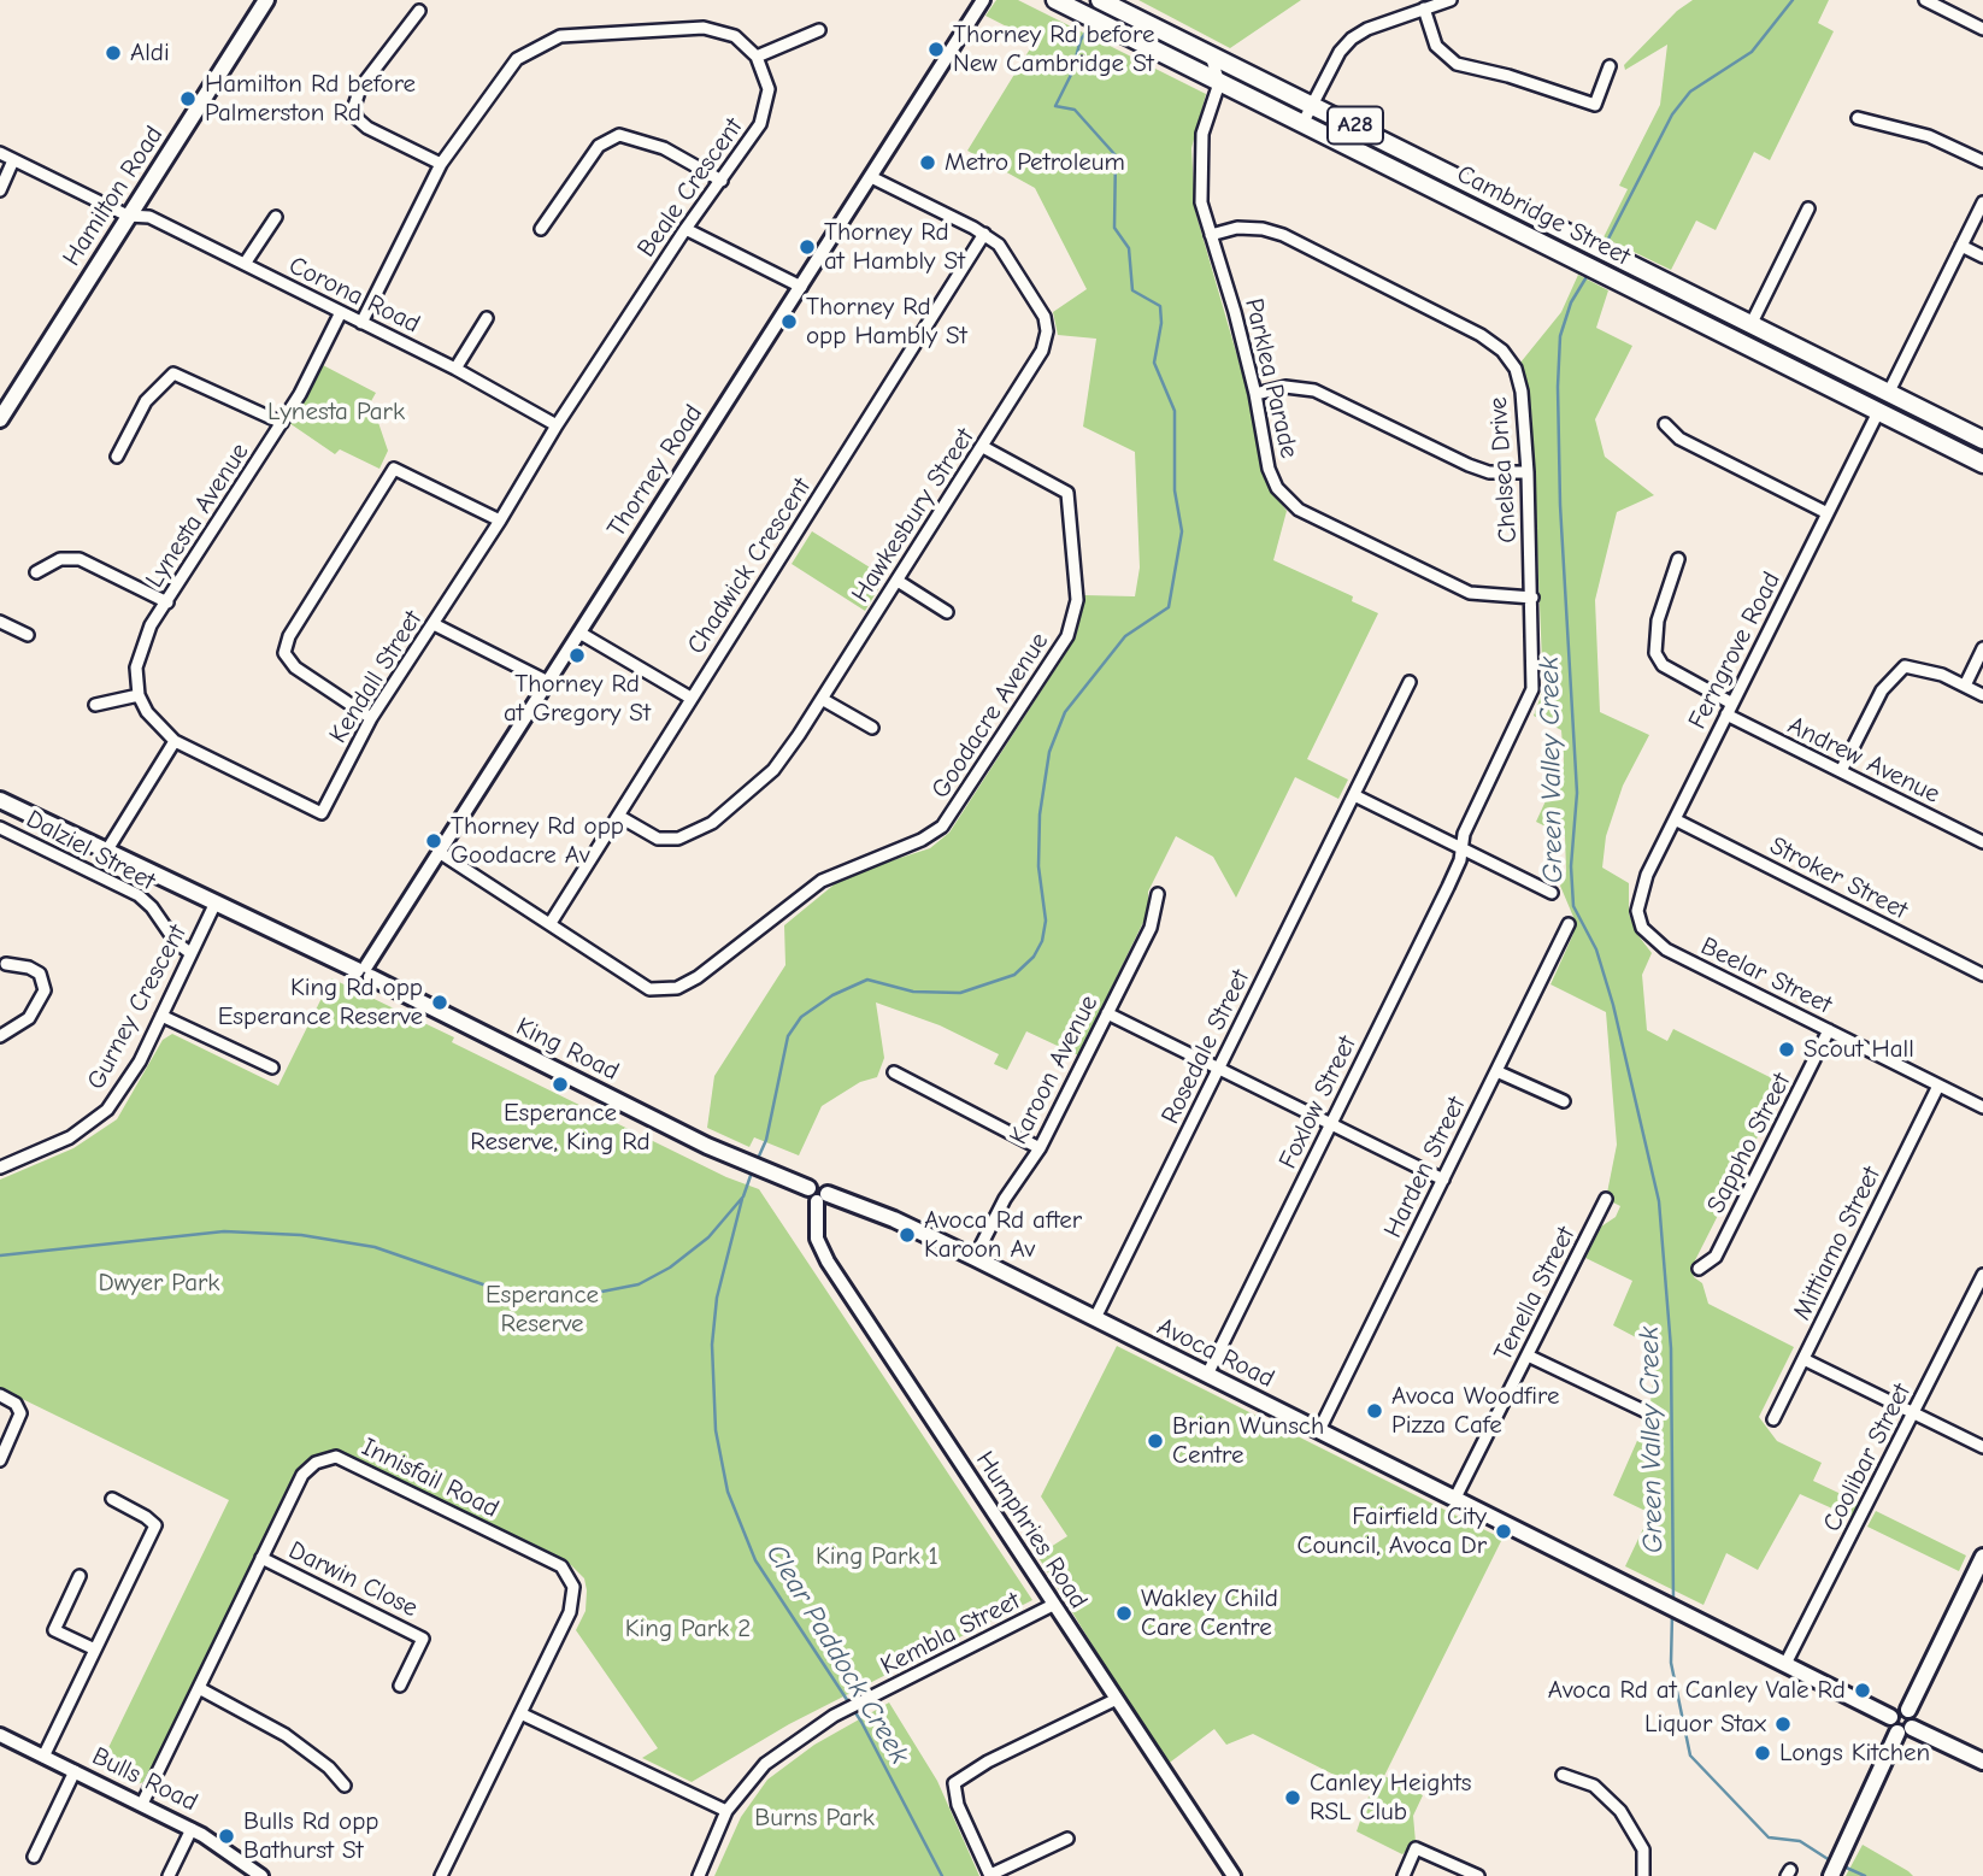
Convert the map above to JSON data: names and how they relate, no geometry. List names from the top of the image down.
{
  "streets": {
    "highway": ["A28", "Cambridge Street"],
    "main road": ["Hamilton Road", "King Road", "Avoca Road"],
    "street": [
      "Beale Crescent",
      "Corona Road",
      "Parklea Parade",
      "Chelsea Drive",
      "Thorney Road",
      "Lynesta Avenue",
      "Hawkesbury Street",
      "Chadwick Crescent",
      "Ferngrove Road",
      "Kendall Street",
      "Goodacre Avenue",
      "Andrew Avenue",
      "Dalziel Street",
      "Stroker Street",
      "Beelar Street",
      "Gurney Crescent",
      "Rosedale Street",
      "Karoon Avenue",
      "Foxlow Street",
      "Sappho Street",
      "Harden Street",
      "Mittiamo Street",
      "Tenella Street",
      "Coolibar Street",
      "Innisfail Road",
      "Humphries Road",
      "Darwin Close",
      "Kembla Street",
      "Bulls Road"
    ]
  },
  "crossings": [
    ["Beale Crescent", "Corona Road"],
    ["Beale Crescent", "Kendall Street"],
    ["Hamilton Road", "Corona Road"],
    ["Cambridge Street", "Parklea Parade"],
    ["Cambridge Street", "Ferngrove Road"],
    ["Corona Road", "Lynesta Avenue"],
    ["Corona Road", "Kendall Street"],
    ["Parklea Parade", "Chelsea Drive"],
    ["Chelsea Drive", "Foxlow Street"],
    ["Thorney Road", "Hawkesbury Street"],
    ["Thorney Road", "Goodacre Avenue"],
    ["Thorney Road", "King Road"],
    ["Hawkesbury Street", "Chadwick Crescent"],
    ["Hawkesbury Street", "Goodacre Avenue"],
    ["Chadwick Crescent", "Goodacre Avenue"],
    ["Ferngrove Road", "Andrew Avenue"],
    ["Ferngrove Road", "Stroker Street"],
    ["Ferngrove Road", "Beelar Street"],
    ["Dalziel Street", "Gurney Crescent"],
    ["Beelar Street", "Sappho Street"],
    ["Beelar Street", "Mittiamo Street"],
    ["Gurney Crescent", "King Road"],
    ["Rosedale Street", "Avoca Road"],
    ["King Road", "Avoca Road"],
    ["Karoon Avenue", "Avoca Road"],
    ["Foxlow Street", "Avoca Road"],
    ["Harden Street", "Avoca Road"],
    ["Tenella Street", "Avoca Road"],
    ["Avoca Road", "Coolibar Street"],
    ["Avoca Road", "Humphries Road"],
    ["Innisfail Road", "Darwin Close"],
    ["Innisfail Road", "Bulls Road"],
    ["Humphries Road", "Kembla Street"]
  ],
  "water": ["Green Valley Creek", "Clear Paddock Creek"],
  "parks": [
    "Lynesta Park",
    "Dwyer Park",
    "Esperance Reserve",
    "King Park 1",
    "King Park 2",
    "Burns Park"
  ],
  "places": [
    "Thorney Rd before New Cambridge St",
    "Aldi",
    "Hamilton Rd before Palmerston Rd",
    "Metro Petroleum",
    "Thorney Rd at Hambly St",
    "Thorney Rd opp Hambly St",
    "Thorney Rd at Gregory St",
    "Thorney Rd opp Goodacre Av",
    "King Rd opp Esperance Reserve",
    "Scout Hall",
    "Esperance Reserve, King Rd",
    "Avoca Rd after Karoon Av",
    "Avoca Woodfire Pizza Cafe",
    "Brian Wunsch Centre",
    "Fairfield City Council, Avoca Dr",
    "Wakley Child Care Centre",
    "Avoca Rd at Canley Vale Rd",
    "Liquor Stax",
    "Longs Kitchen",
    "Canley Heights RSL Club",
    "Bulls Rd opp Bathurst St"
  ]
}
